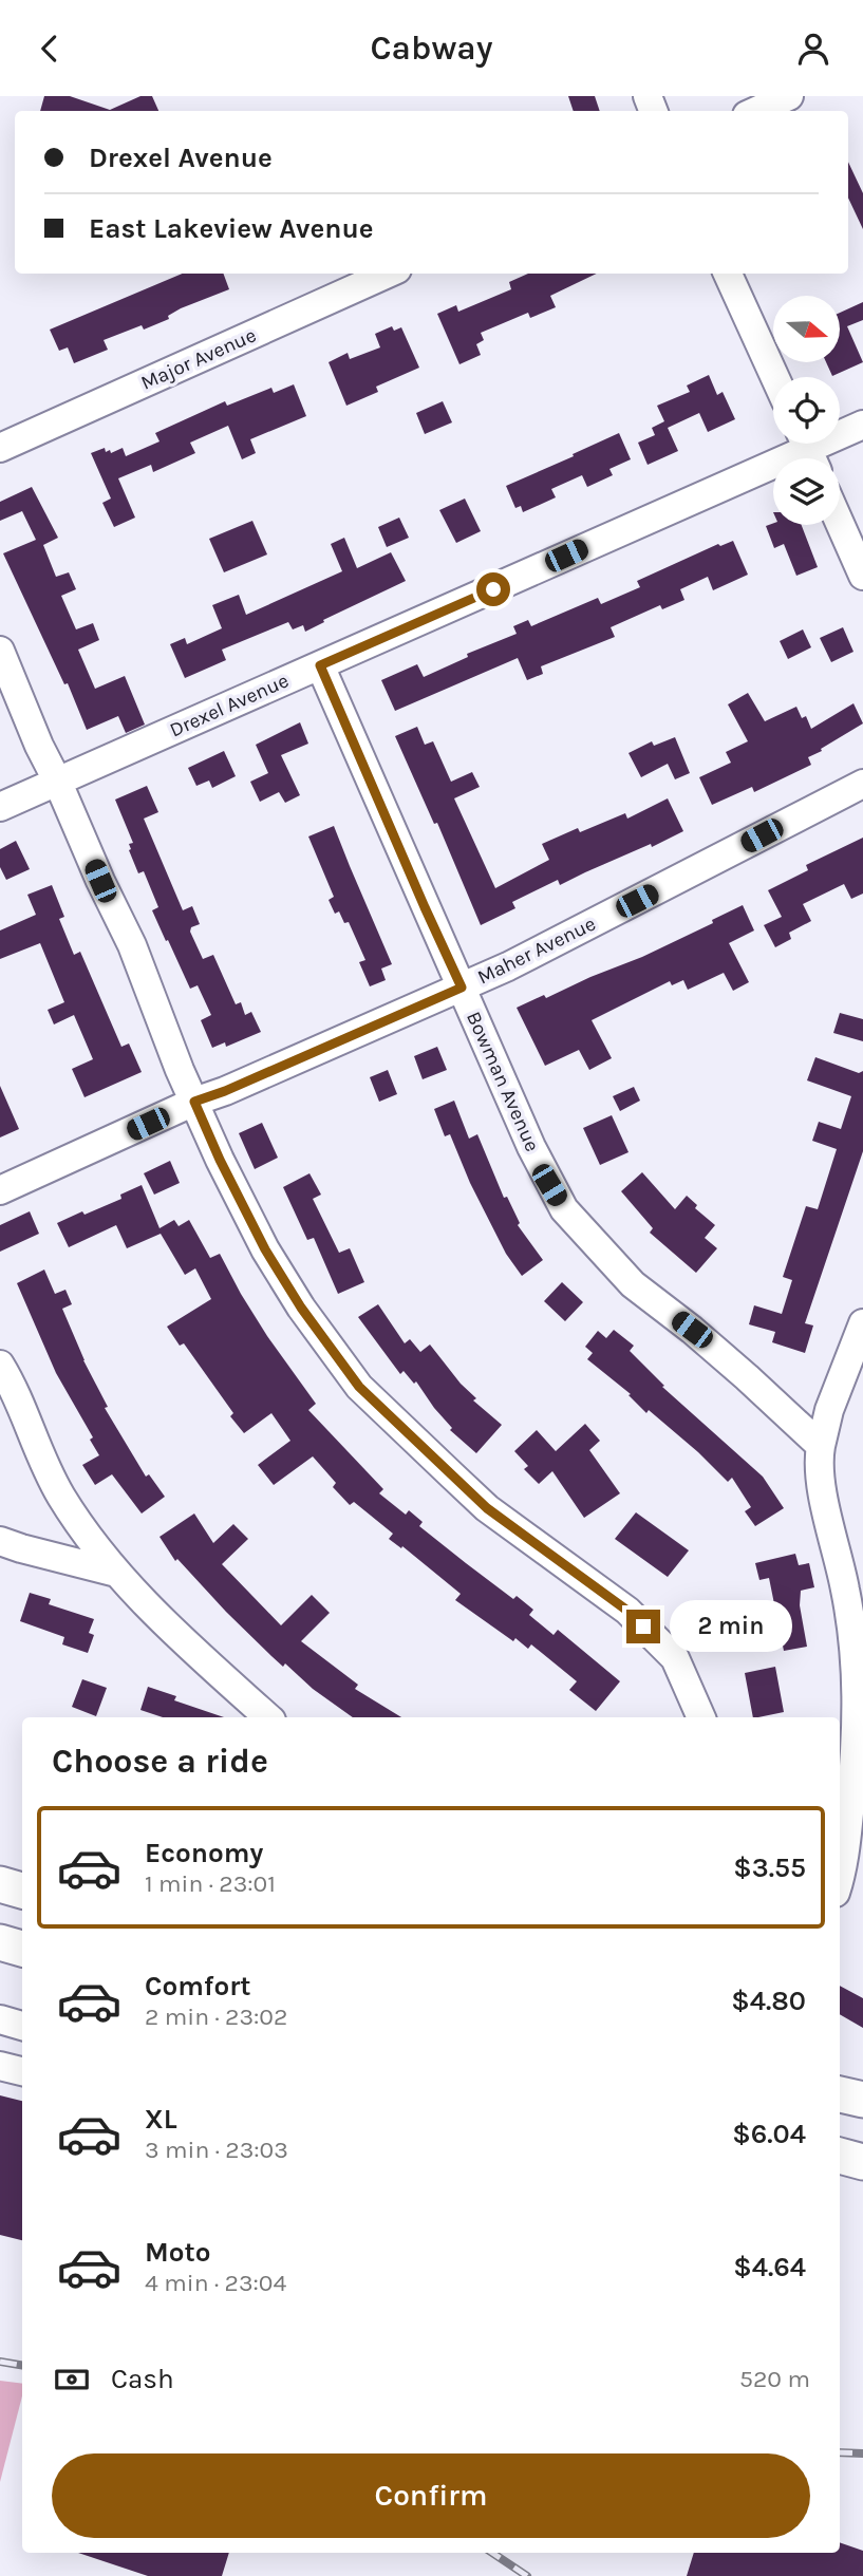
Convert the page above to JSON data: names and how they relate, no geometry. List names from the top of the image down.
{
  "streets": {
    "street": [
      "Major Avenue",
      "Drexel Avenue",
      "Maher Avenue",
      "Bowman Avenue"
    ]
  },
  "crossings": [
    ["Drexel Avenue", "Bowman Avenue"],
    ["Maher Avenue", "Bowman Avenue"]
  ],
  "north": "right",
  "page": {
    "header": "Cabway",
    "banner": ["Drexel Avenue", "East Lakeview Avenue"],
    "bubble": "2 min",
    "heading": "Choose a ride",
    "list": [
      {
        "name": "Economy",
        "note": "1 min · 23:01",
        "value": "$3.55"
      },
      {
        "name": "Comfort",
        "note": "2 min · 23:02",
        "value": "$4.80"
      },
      {
        "name": "XL",
        "note": "3 min · 23:03",
        "value": "$6.04"
      },
      {
        "name": "Moto",
        "note": "4 min · 23:04",
        "value": "$4.64"
      }
    ],
    "pay": ["Cash", "520 m"],
    "buttons": "Confirm"
  }
}
